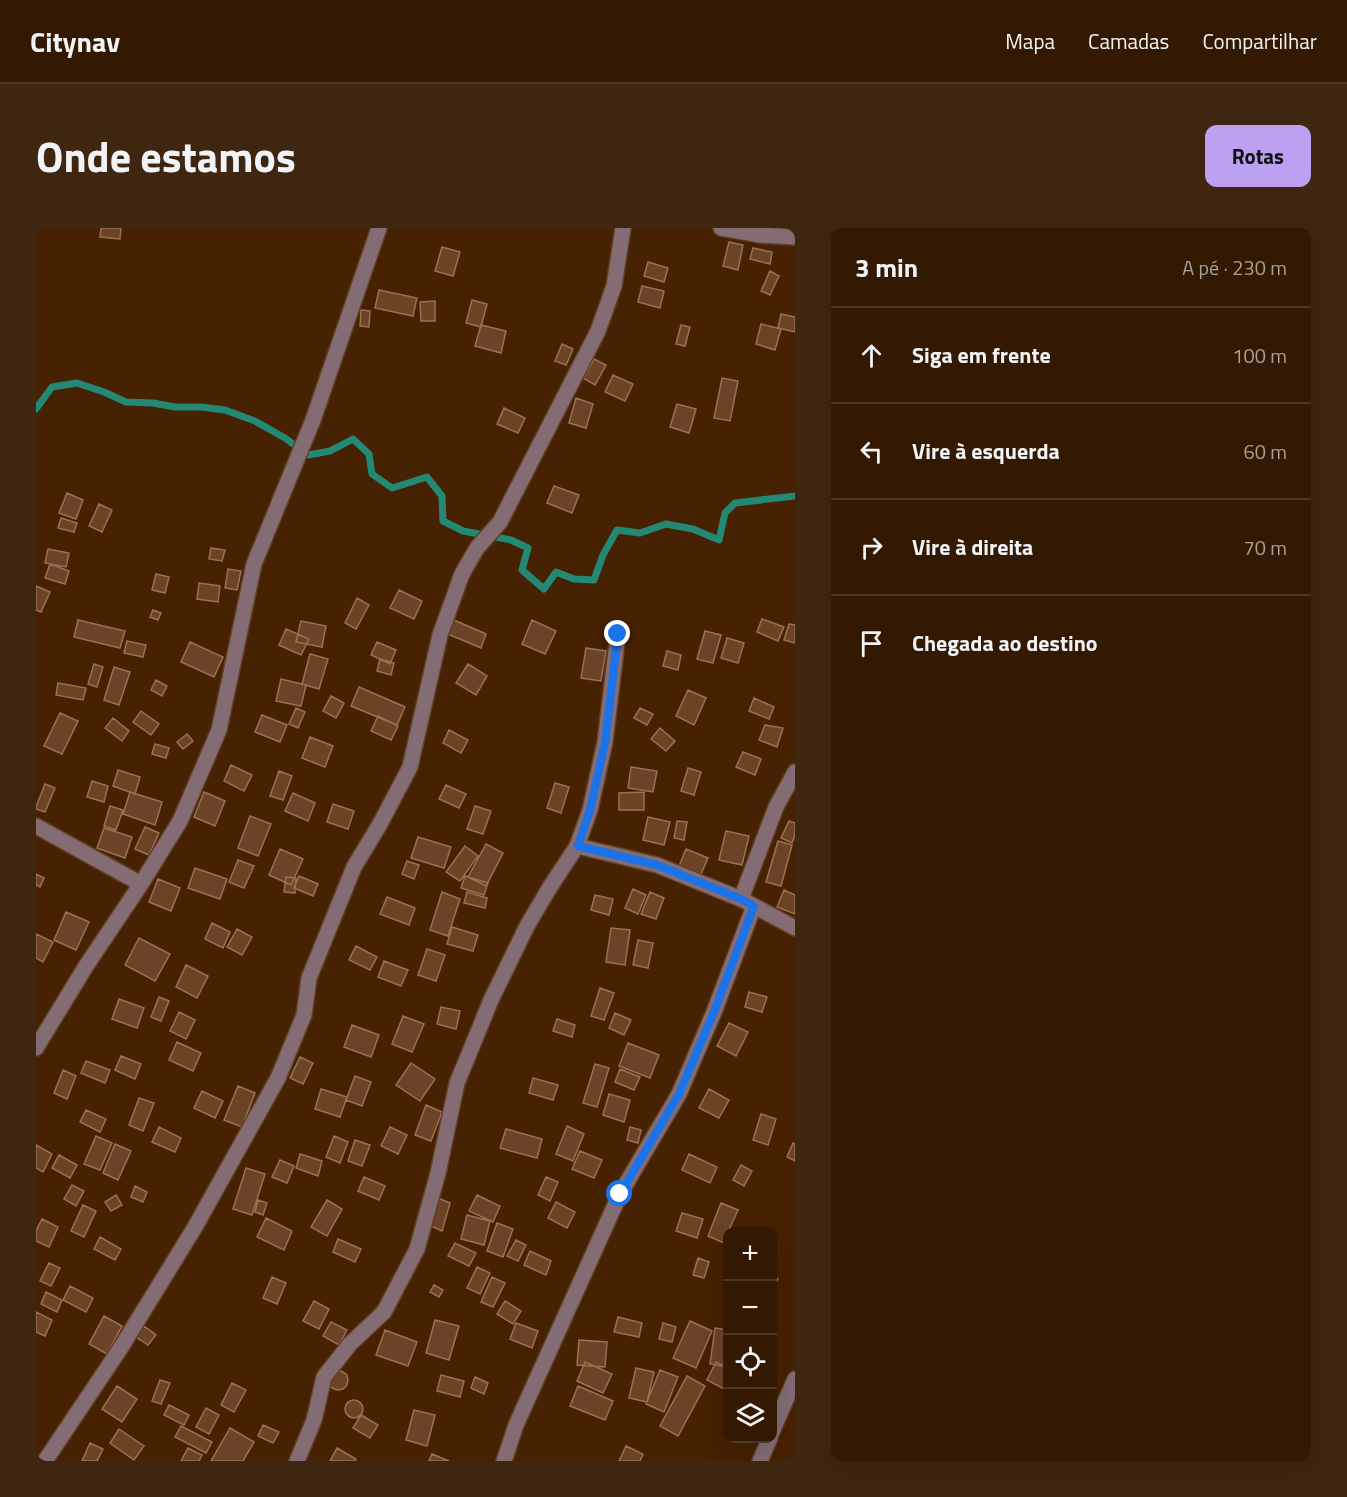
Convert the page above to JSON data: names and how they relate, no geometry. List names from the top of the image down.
{
  "page": {
    "header": "Citynav",
    "nav": ["Mapa", "Camadas", "Compartilhar"],
    "title": "Onde estamos",
    "buttons": "Rotas",
    "heading": ["3 min", "A pé · 230 m"],
    "list": [
      ["Siga em frente", "100 m"],
      ["Vire à esquerda", "60 m"],
      ["Vire à direita", "70 m"],
      "Chegada ao destino"
    ],
    "map_buttons": ["+", "−"]
  }
}
